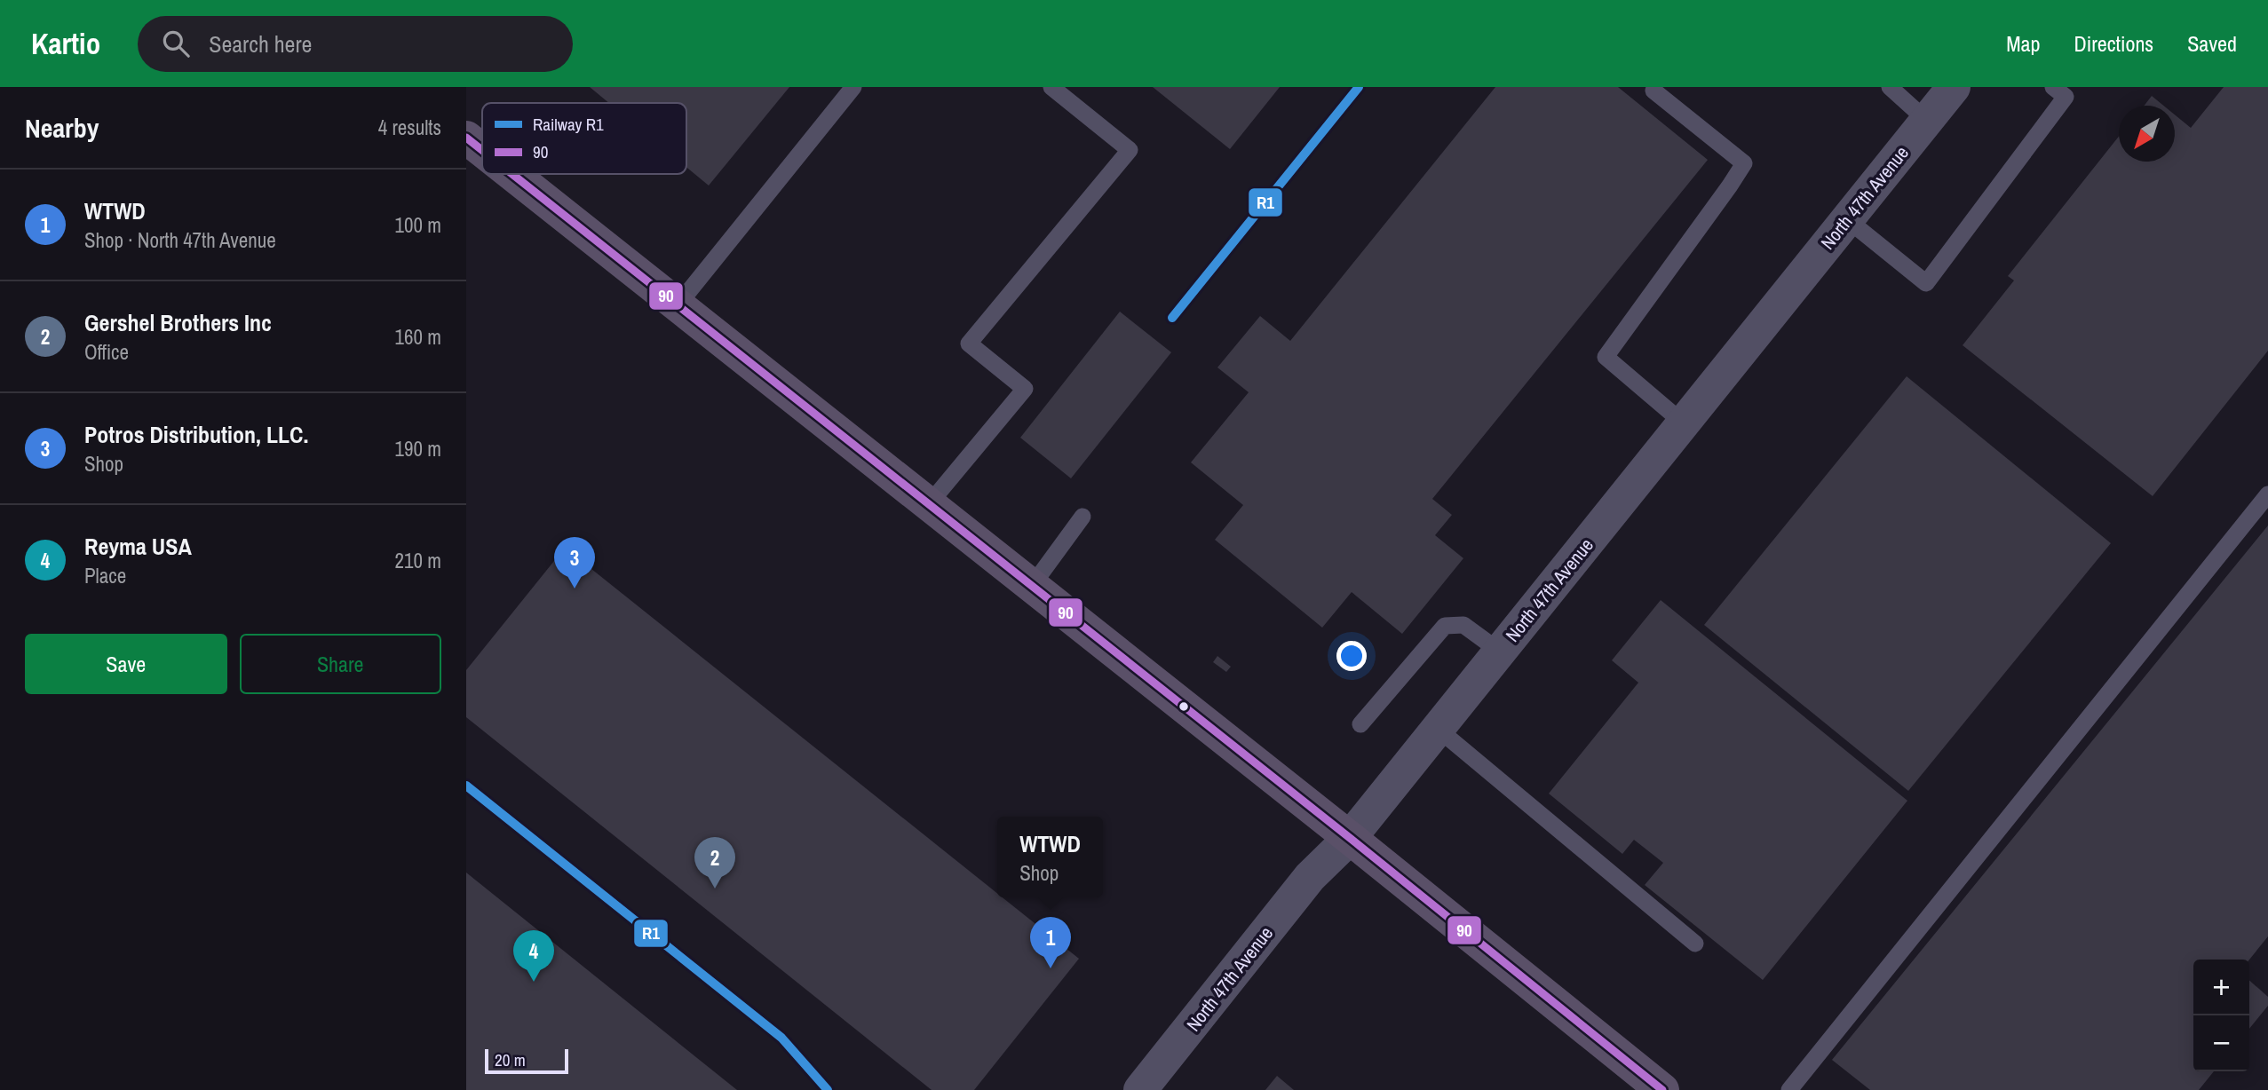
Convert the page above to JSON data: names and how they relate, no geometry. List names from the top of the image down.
{
  "streets": {
    "street": ["North 47th Avenue"]
  },
  "lines": ["rail line R1", "transit line 90"],
  "legend": ["Railway R1", "90"],
  "scale_bar": "20 m",
  "north": "bottom left",
  "page": {
    "header": "Kartio",
    "search": "Search here",
    "nav": ["Map", "Directions", "Saved"],
    "heading": ["Nearby", "4 results"],
    "list": [
      {
        "mark": "1",
        "name": "WTWD",
        "note": "Shop · North 47th Avenue",
        "value": "100 m"
      },
      {
        "mark": "2",
        "name": "Gershel Brothers Inc",
        "note": "Office",
        "value": "160 m"
      },
      {
        "mark": "3",
        "name": "Potros Distribution, LLC.",
        "note": "Shop",
        "value": "190 m"
      },
      {
        "mark": "4",
        "name": "Reyma USA",
        "note": "Place",
        "value": "210 m"
      }
    ],
    "pins": [
      "3",
      "2",
      "1",
      "4"
    ],
    "buttons": ["Save", "Share"],
    "popup": ["WTWD", "Shop"],
    "map_buttons": ["+", "−"],
    "scale": "20 m"
  }
}
